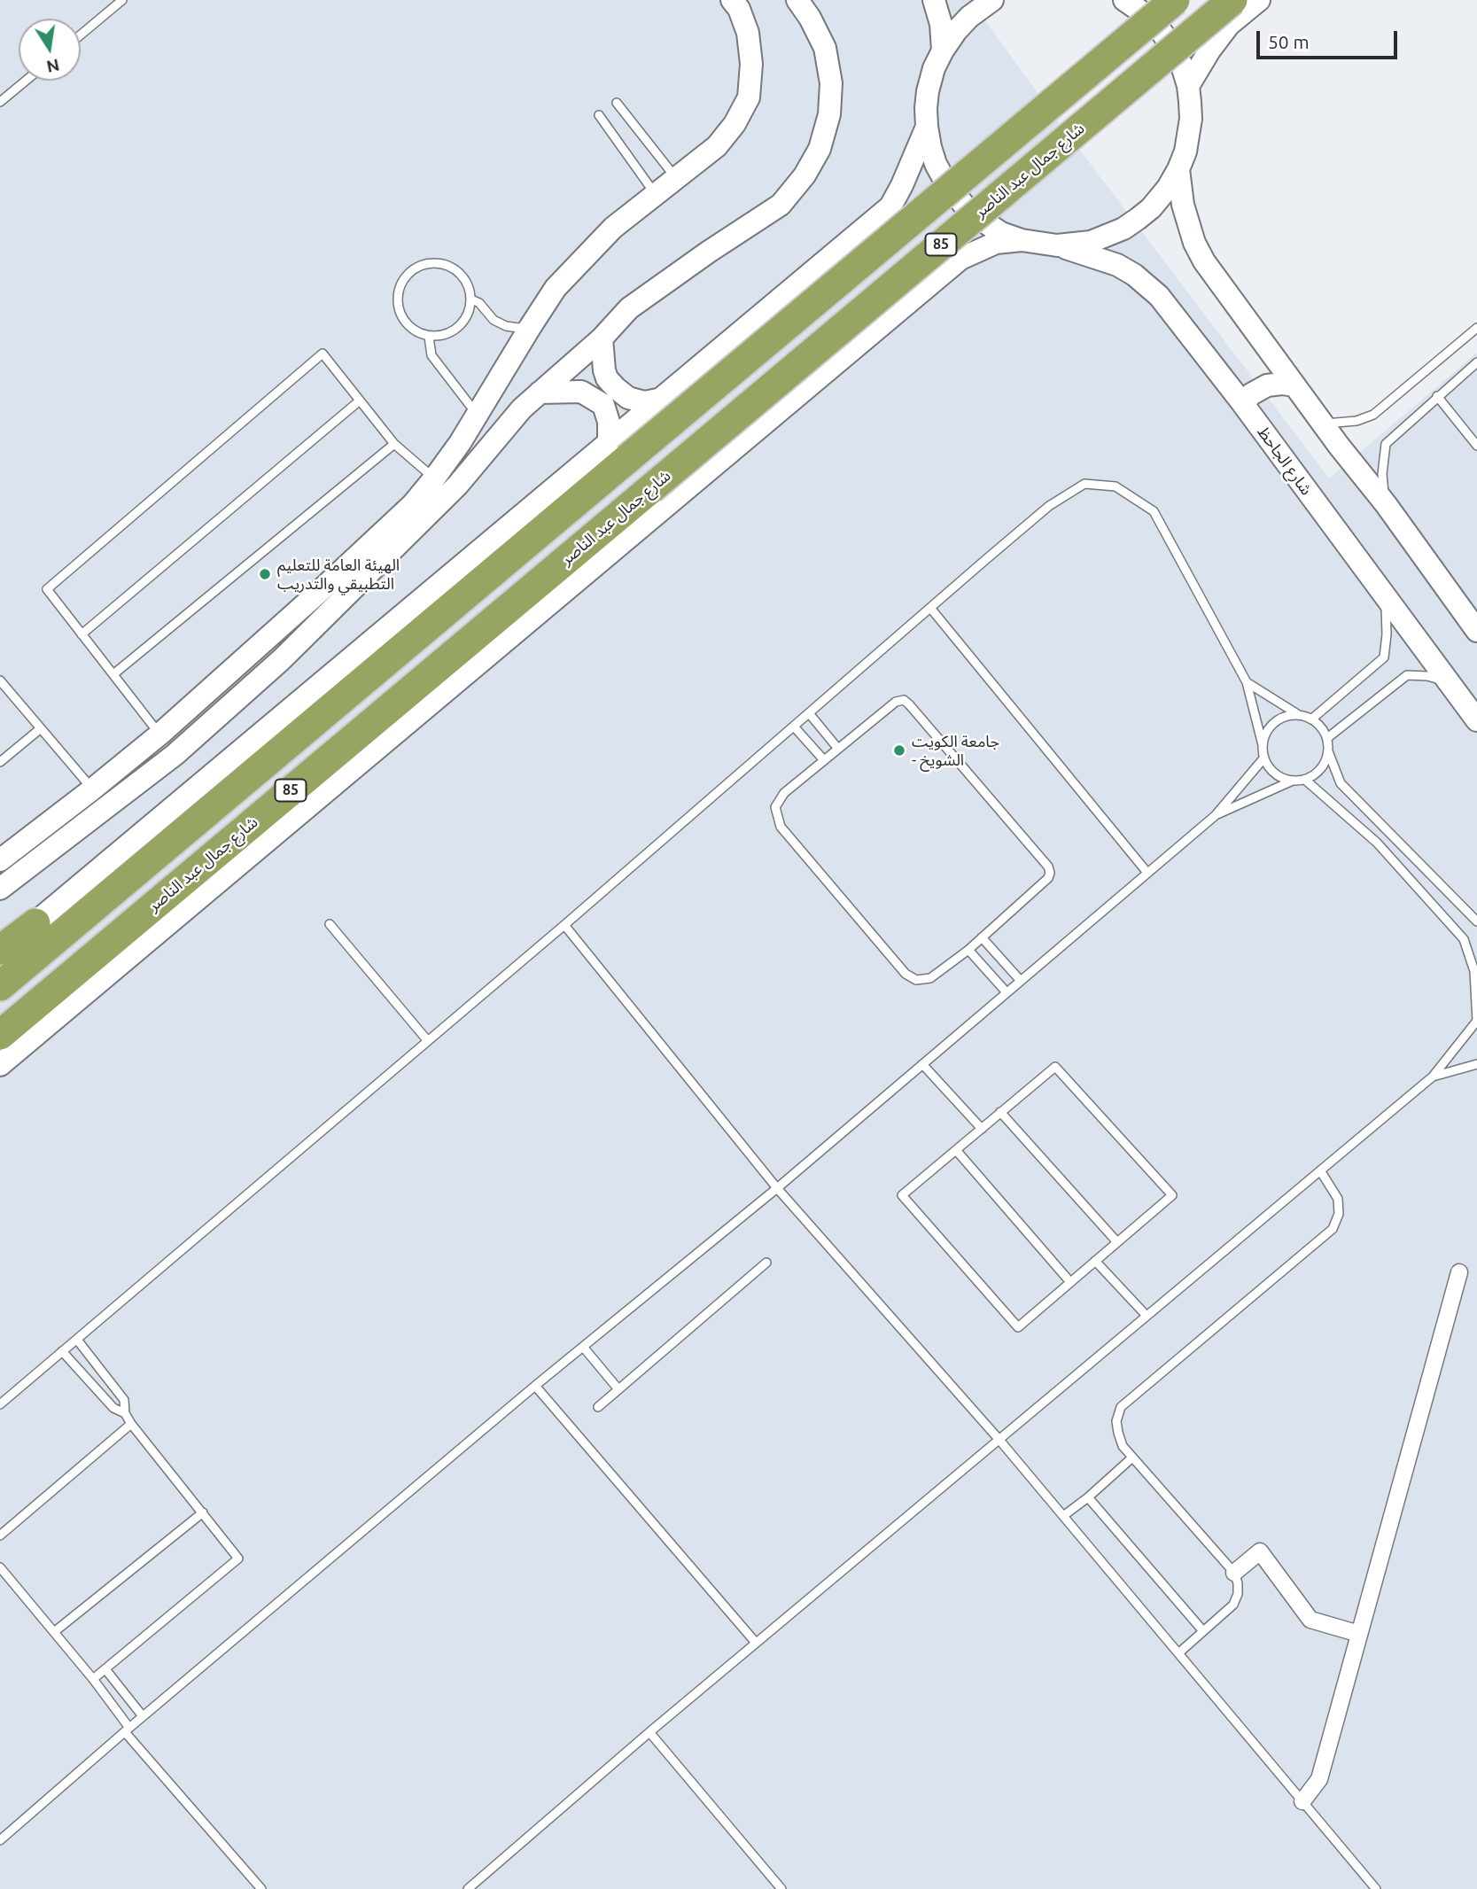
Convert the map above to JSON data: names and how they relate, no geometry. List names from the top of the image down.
{
  "streets": {
    "highway": ["شارع جمال عبد الناصر", "85"],
    "street": ["شارع الجاحظ"]
  },
  "places": ["الهيئة العامة للتعليم التطبيقي والتدريب", "جامعة الكويت - الشويخ"],
  "scale_bar": "50 m",
  "north": "bottom"
}
